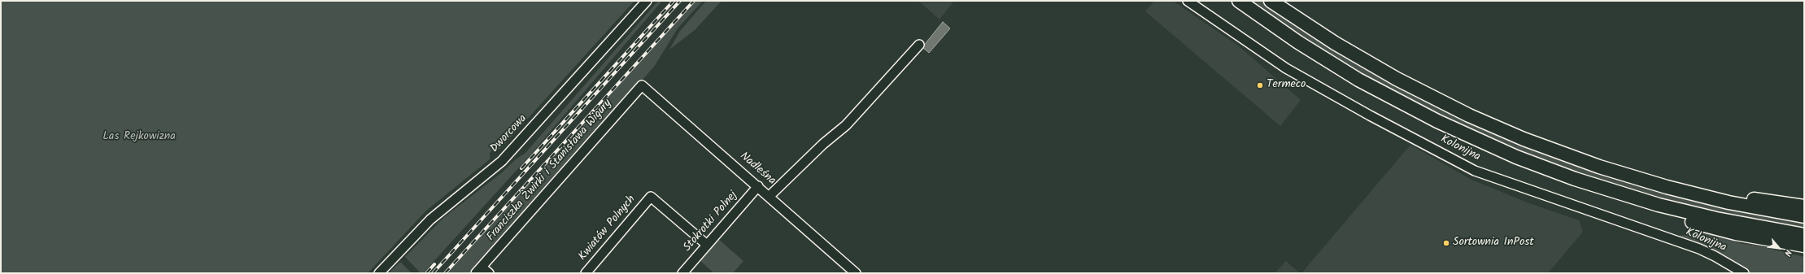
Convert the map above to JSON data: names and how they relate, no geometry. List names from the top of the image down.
{
  "streets": {
    "street": [
      "Dworcowa",
      "Kolonijna",
      "Nadleśna",
      "Franciszka Żwirki i Stanisława Wigury",
      "Stokrotki Polnej",
      "Kwiatów Polnych"
    ]
  },
  "crossings": [
    ["Nadleśna", "Franciszka Żwirki i Stanisława Wigury"],
    ["Nadleśna", "Stokrotki Polnej"],
    ["Stokrotki Polnej", "Kwiatów Polnych"]
  ],
  "parks": ["Las Rejkowizna"],
  "places": ["Termeco", "Sortownia InPost"],
  "north": "bottom right"
}
